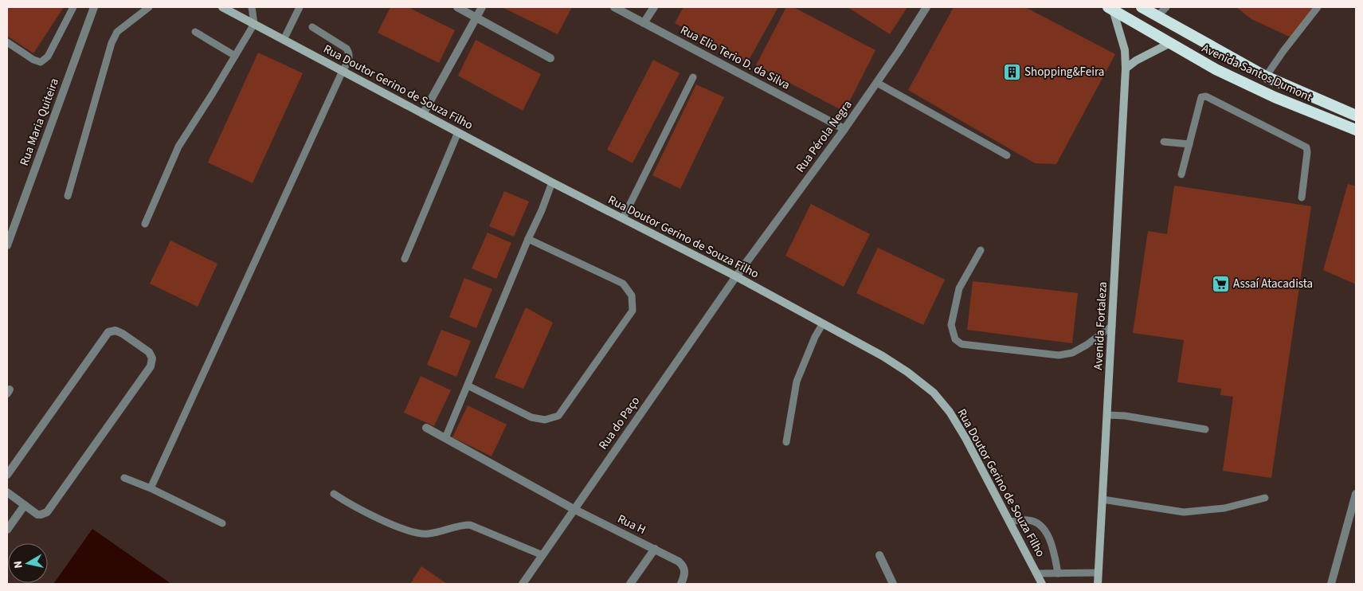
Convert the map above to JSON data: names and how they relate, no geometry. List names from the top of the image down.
{
  "streets": {
    "highway": ["Avenida Santos Dumont"],
    "main road": ["Rua Doutor Gerino de Souza Filho", "Avenida Fortaleza"],
    "street": [
      "Rua Elio Terio D. da Silva",
      "Rua Maria Quiteira",
      "Rua Pérola Negra",
      "Rua do Paço",
      "Rua H"
    ]
  },
  "crossings": [
    ["Rua Elio Terio D. da Silva", "Rua Pérola Negra"],
    ["Avenida Santos Dumont", "Avenida Fortaleza"],
    ["Rua Doutor Gerino de Souza Filho", "Rua Pérola Negra"],
    ["Rua Doutor Gerino de Souza Filho", "Rua do Paço"],
    ["Rua Pérola Negra", "Rua do Paço"],
    ["Rua do Paço", "Rua H"]
  ],
  "places": {
    "building": ["Shopping&Feira"],
    "supermarket": ["Assaí Atacadista"]
  },
  "north": "left"
}
